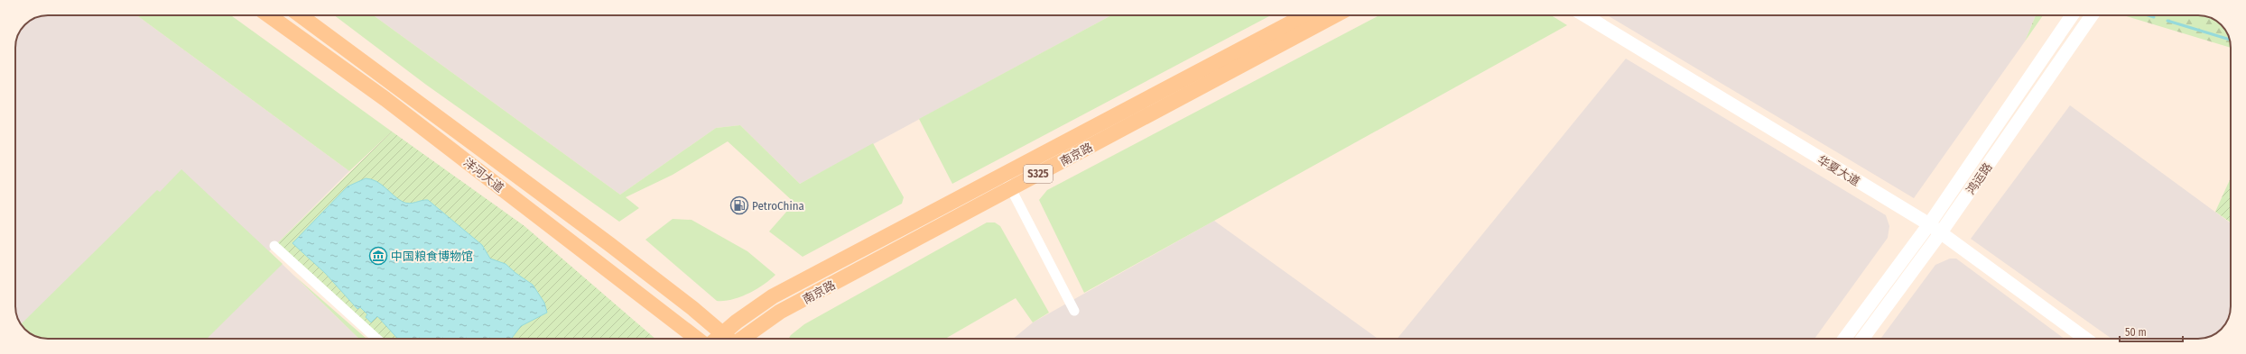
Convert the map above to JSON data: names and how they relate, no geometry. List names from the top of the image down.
{
  "streets": {
    "main road": ["南京路", "S325", "洋河大道"],
    "street": ["华夏大道", "鸿运路"]
  },
  "crossings": [
    ["南京路", "洋河大道"],
    ["华夏大道", "鸿运路"]
  ],
  "places": {
    "fuel station": ["PetroChina"],
    "museum": ["中国粮食博物馆"]
  },
  "scale_bar": "50 m"
}
